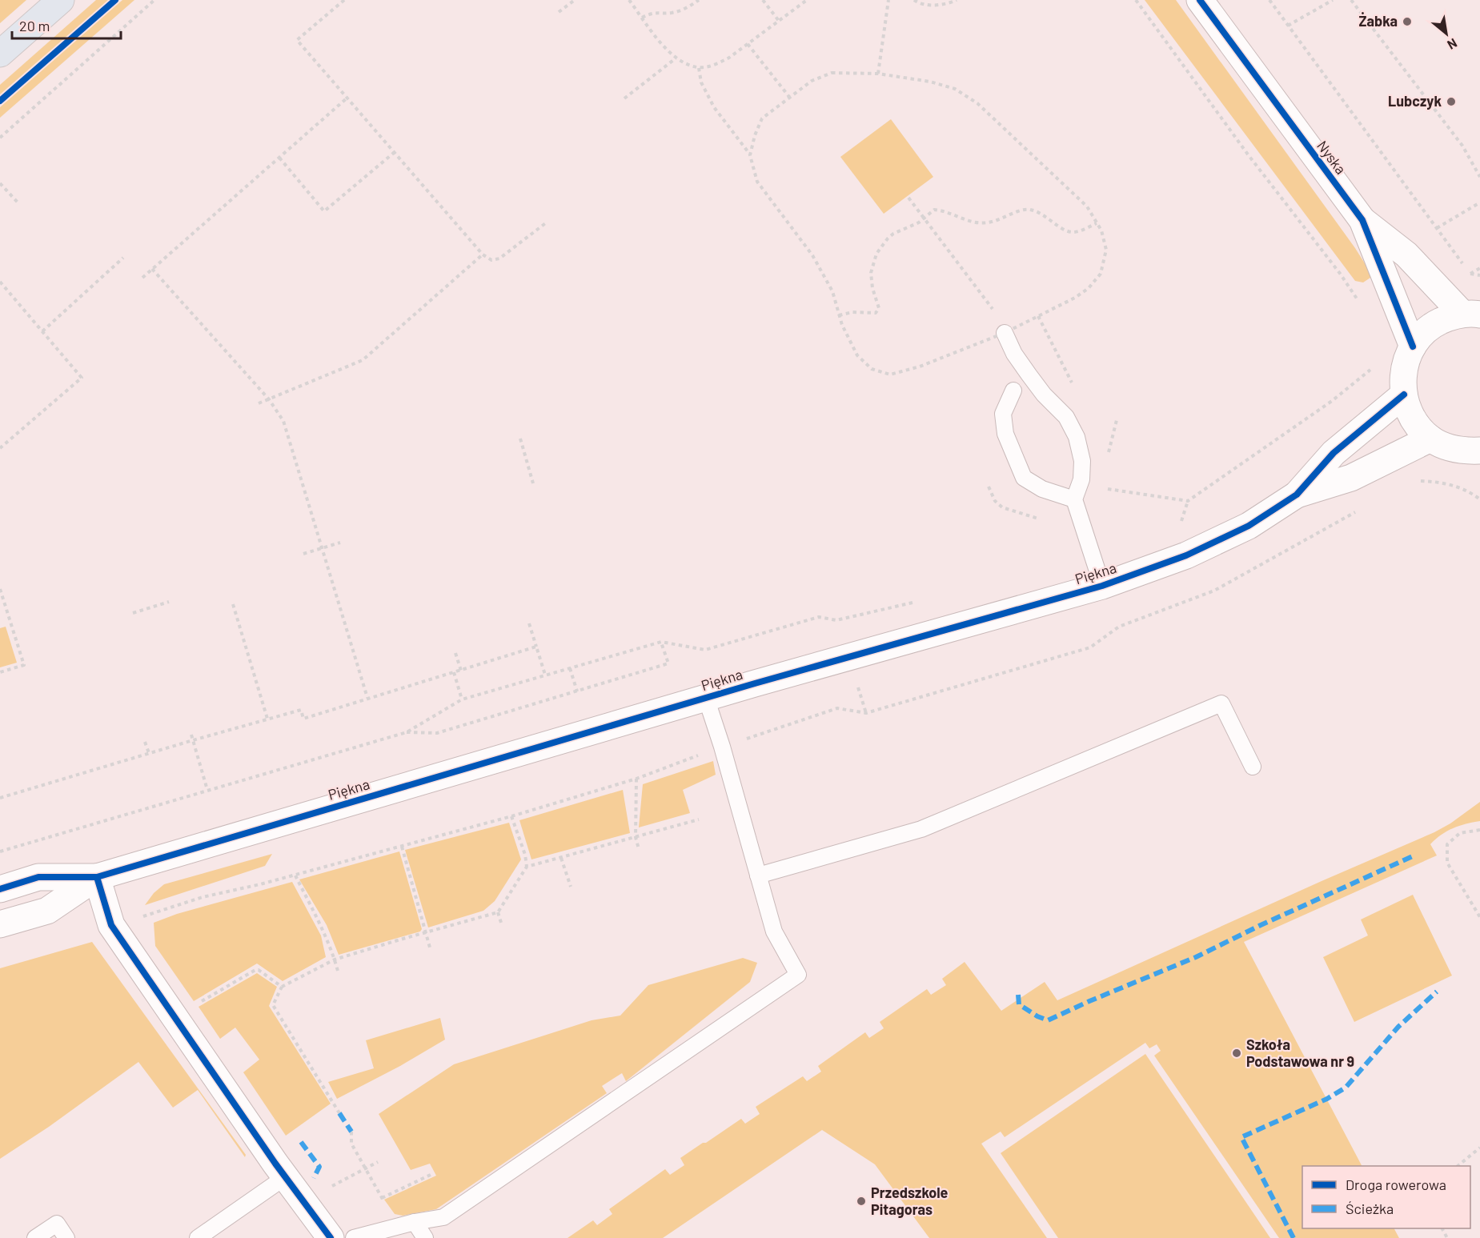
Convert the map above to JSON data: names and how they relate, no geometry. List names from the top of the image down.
{
  "streets": {
    "street": ["Nyska", "Piękna"]
  },
  "places": [
    "Żabka",
    "Lubczyk",
    "Szkoła Podstawowa nr 9",
    "Przedszkole Pitagoras"
  ],
  "legend": ["Droga rowerowa", "Ścieżka"],
  "scale_bar": "20 m",
  "north": "bottom right"
}
